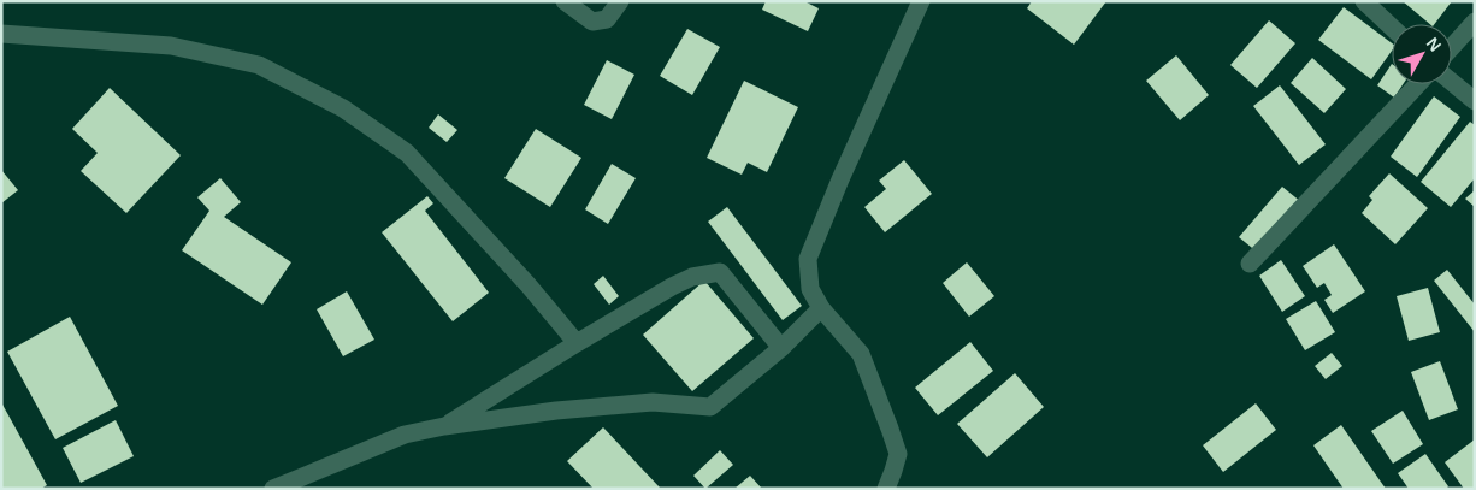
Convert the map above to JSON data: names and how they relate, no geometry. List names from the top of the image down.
{
  "north": "top right"
}
